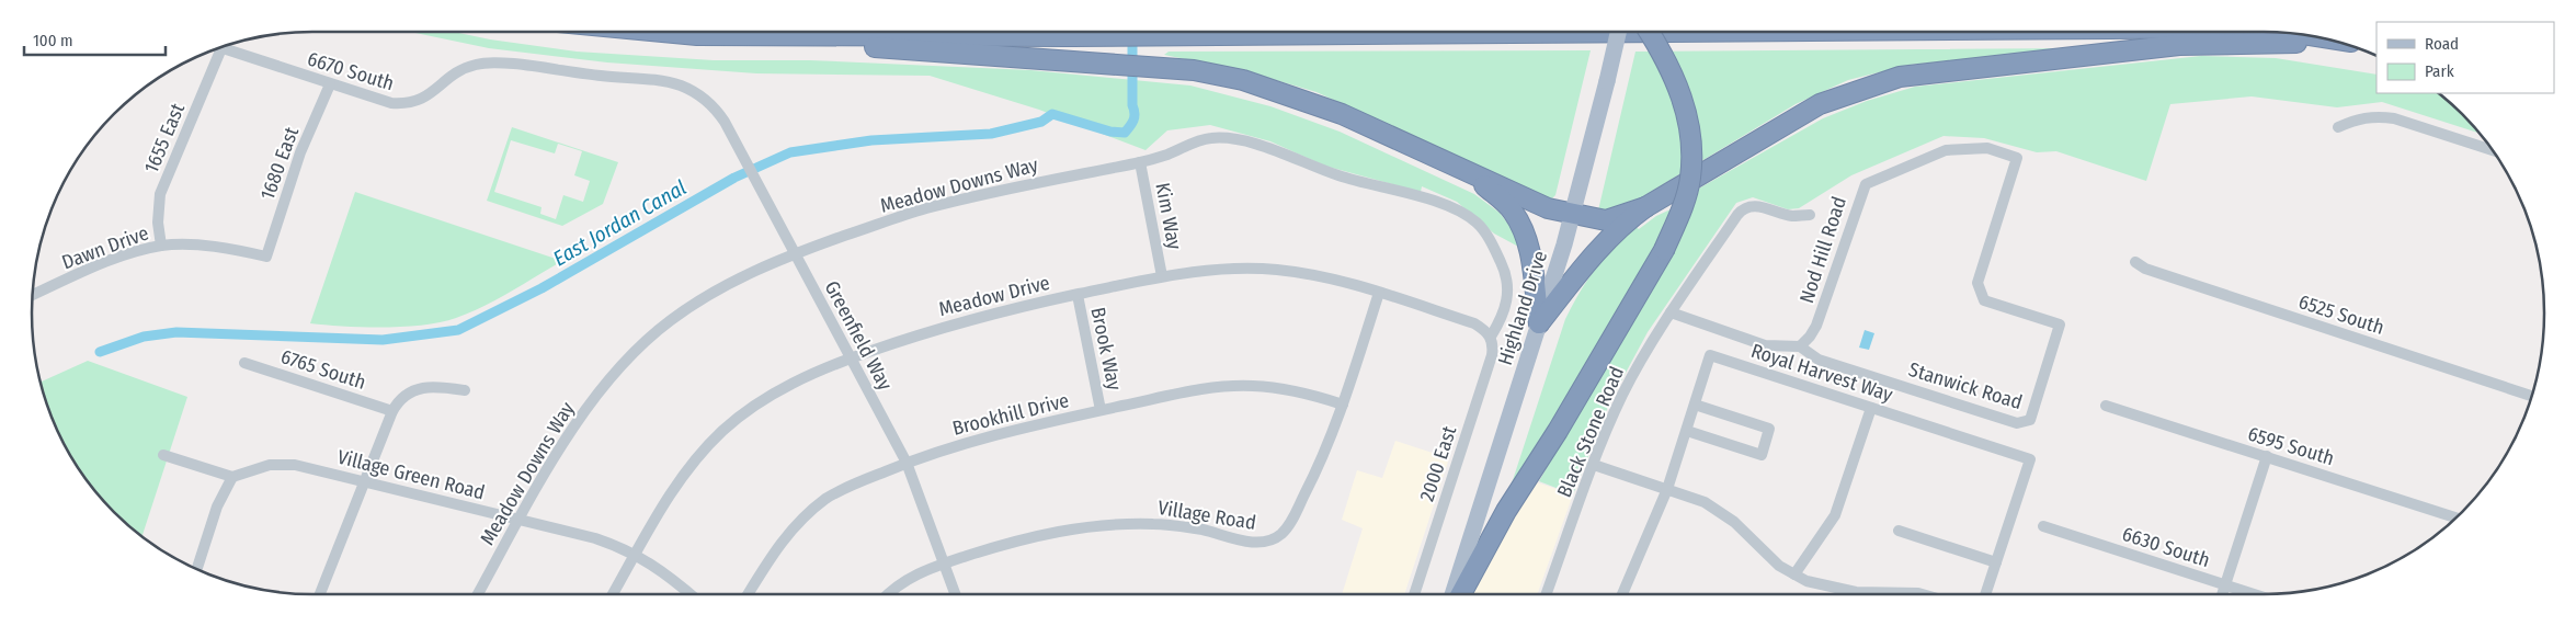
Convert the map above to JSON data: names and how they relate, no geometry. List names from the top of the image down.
{
  "streets": {
    "main road": ["Highland Drive"],
    "street": [
      "6670 South",
      "1655 East",
      "1680 East",
      "Meadow Downs Way",
      "Kim Way",
      "Dawn Drive",
      "Nod Hill Road",
      "Meadow Drive",
      "6525 South",
      "Greenfield Way",
      "Brook Way",
      "6765 South",
      "Royal Harvest Way",
      "Stanwick Road",
      "Brookhill Drive",
      "Black Stone Road",
      "6595 South",
      "2000 East",
      "Village Green Road",
      "Village Road",
      "6630 South"
    ]
  },
  "crossings": [
    ["6670 South", "1655 East"],
    ["6670 South", "1680 East"],
    ["6670 South", "Greenfield Way"],
    ["1655 East", "Dawn Drive"],
    ["1680 East", "Dawn Drive"],
    ["Meadow Downs Way", "Kim Way"],
    ["Meadow Downs Way", "Meadow Drive"],
    ["Meadow Downs Way", "Greenfield Way"],
    ["Meadow Downs Way", "2000 East"],
    ["Meadow Downs Way", "Village Green Road"],
    ["Kim Way", "Meadow Drive"],
    ["Nod Hill Road", "Stanwick Road"],
    ["Meadow Drive", "Greenfield Way"],
    ["Meadow Drive", "Brook Way"],
    ["Meadow Drive", "2000 East"],
    ["Meadow Drive", "Village Green Road"],
    ["Meadow Drive", "Village Road"],
    ["Greenfield Way", "Brookhill Drive"],
    ["Greenfield Way", "Village Road"],
    ["Brook Way", "Brookhill Drive"],
    ["Brookhill Drive", "Village Road"]
  ],
  "water": ["East Jordan Canal"],
  "legend": ["Road", "Park"],
  "scale_bar": "100 m"
}
